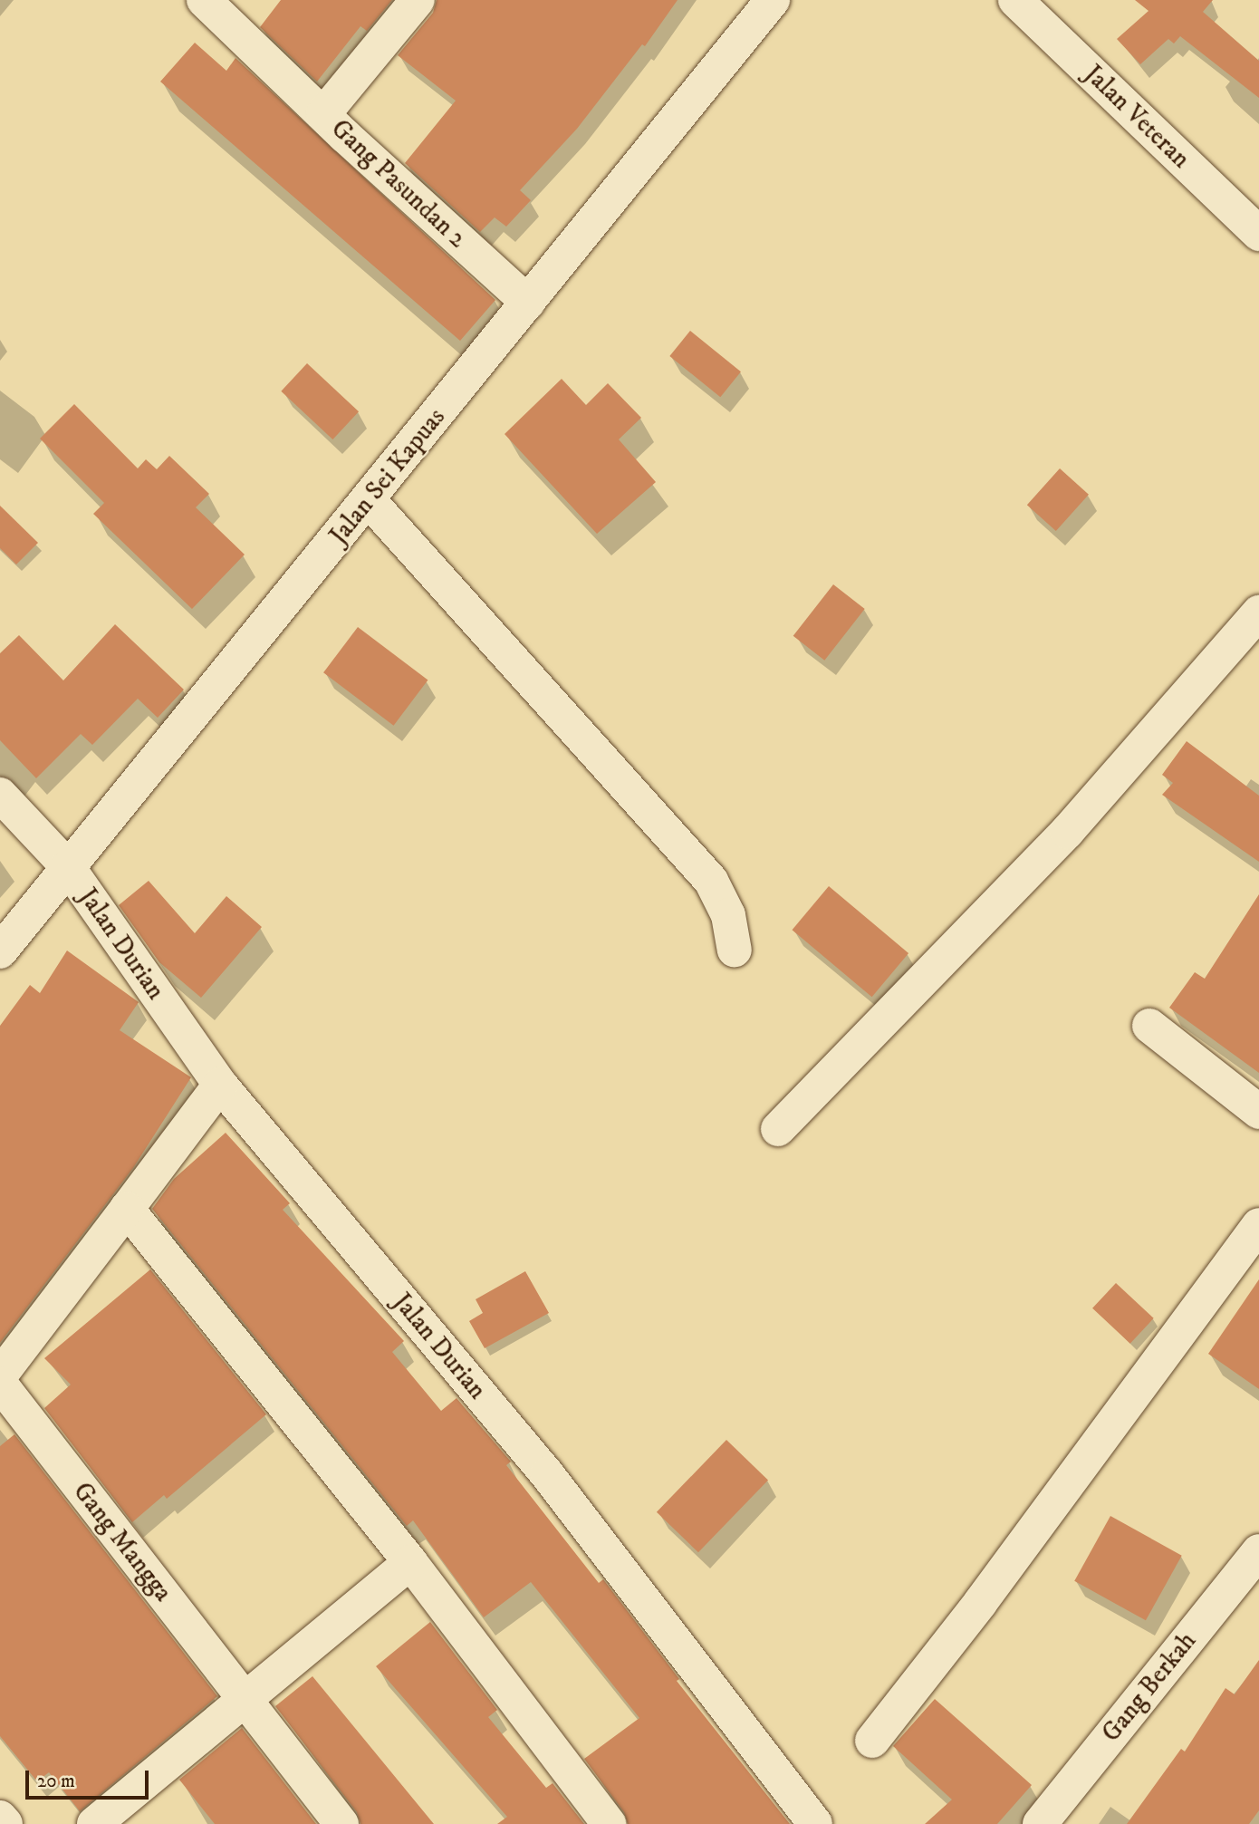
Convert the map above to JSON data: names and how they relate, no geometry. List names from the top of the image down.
{
  "streets": {
    "street": [
      "Jalan Veteran",
      "Gang Pasundan 2",
      "Jalan Sei Kapuas",
      "Jalan Durian",
      "Gang Mangga",
      "Gang Berkah"
    ]
  },
  "crossings": [
    ["Gang Pasundan 2", "Jalan Sei Kapuas"],
    ["Jalan Sei Kapuas", "Jalan Durian"]
  ],
  "scale_bar": "20 m"
}
